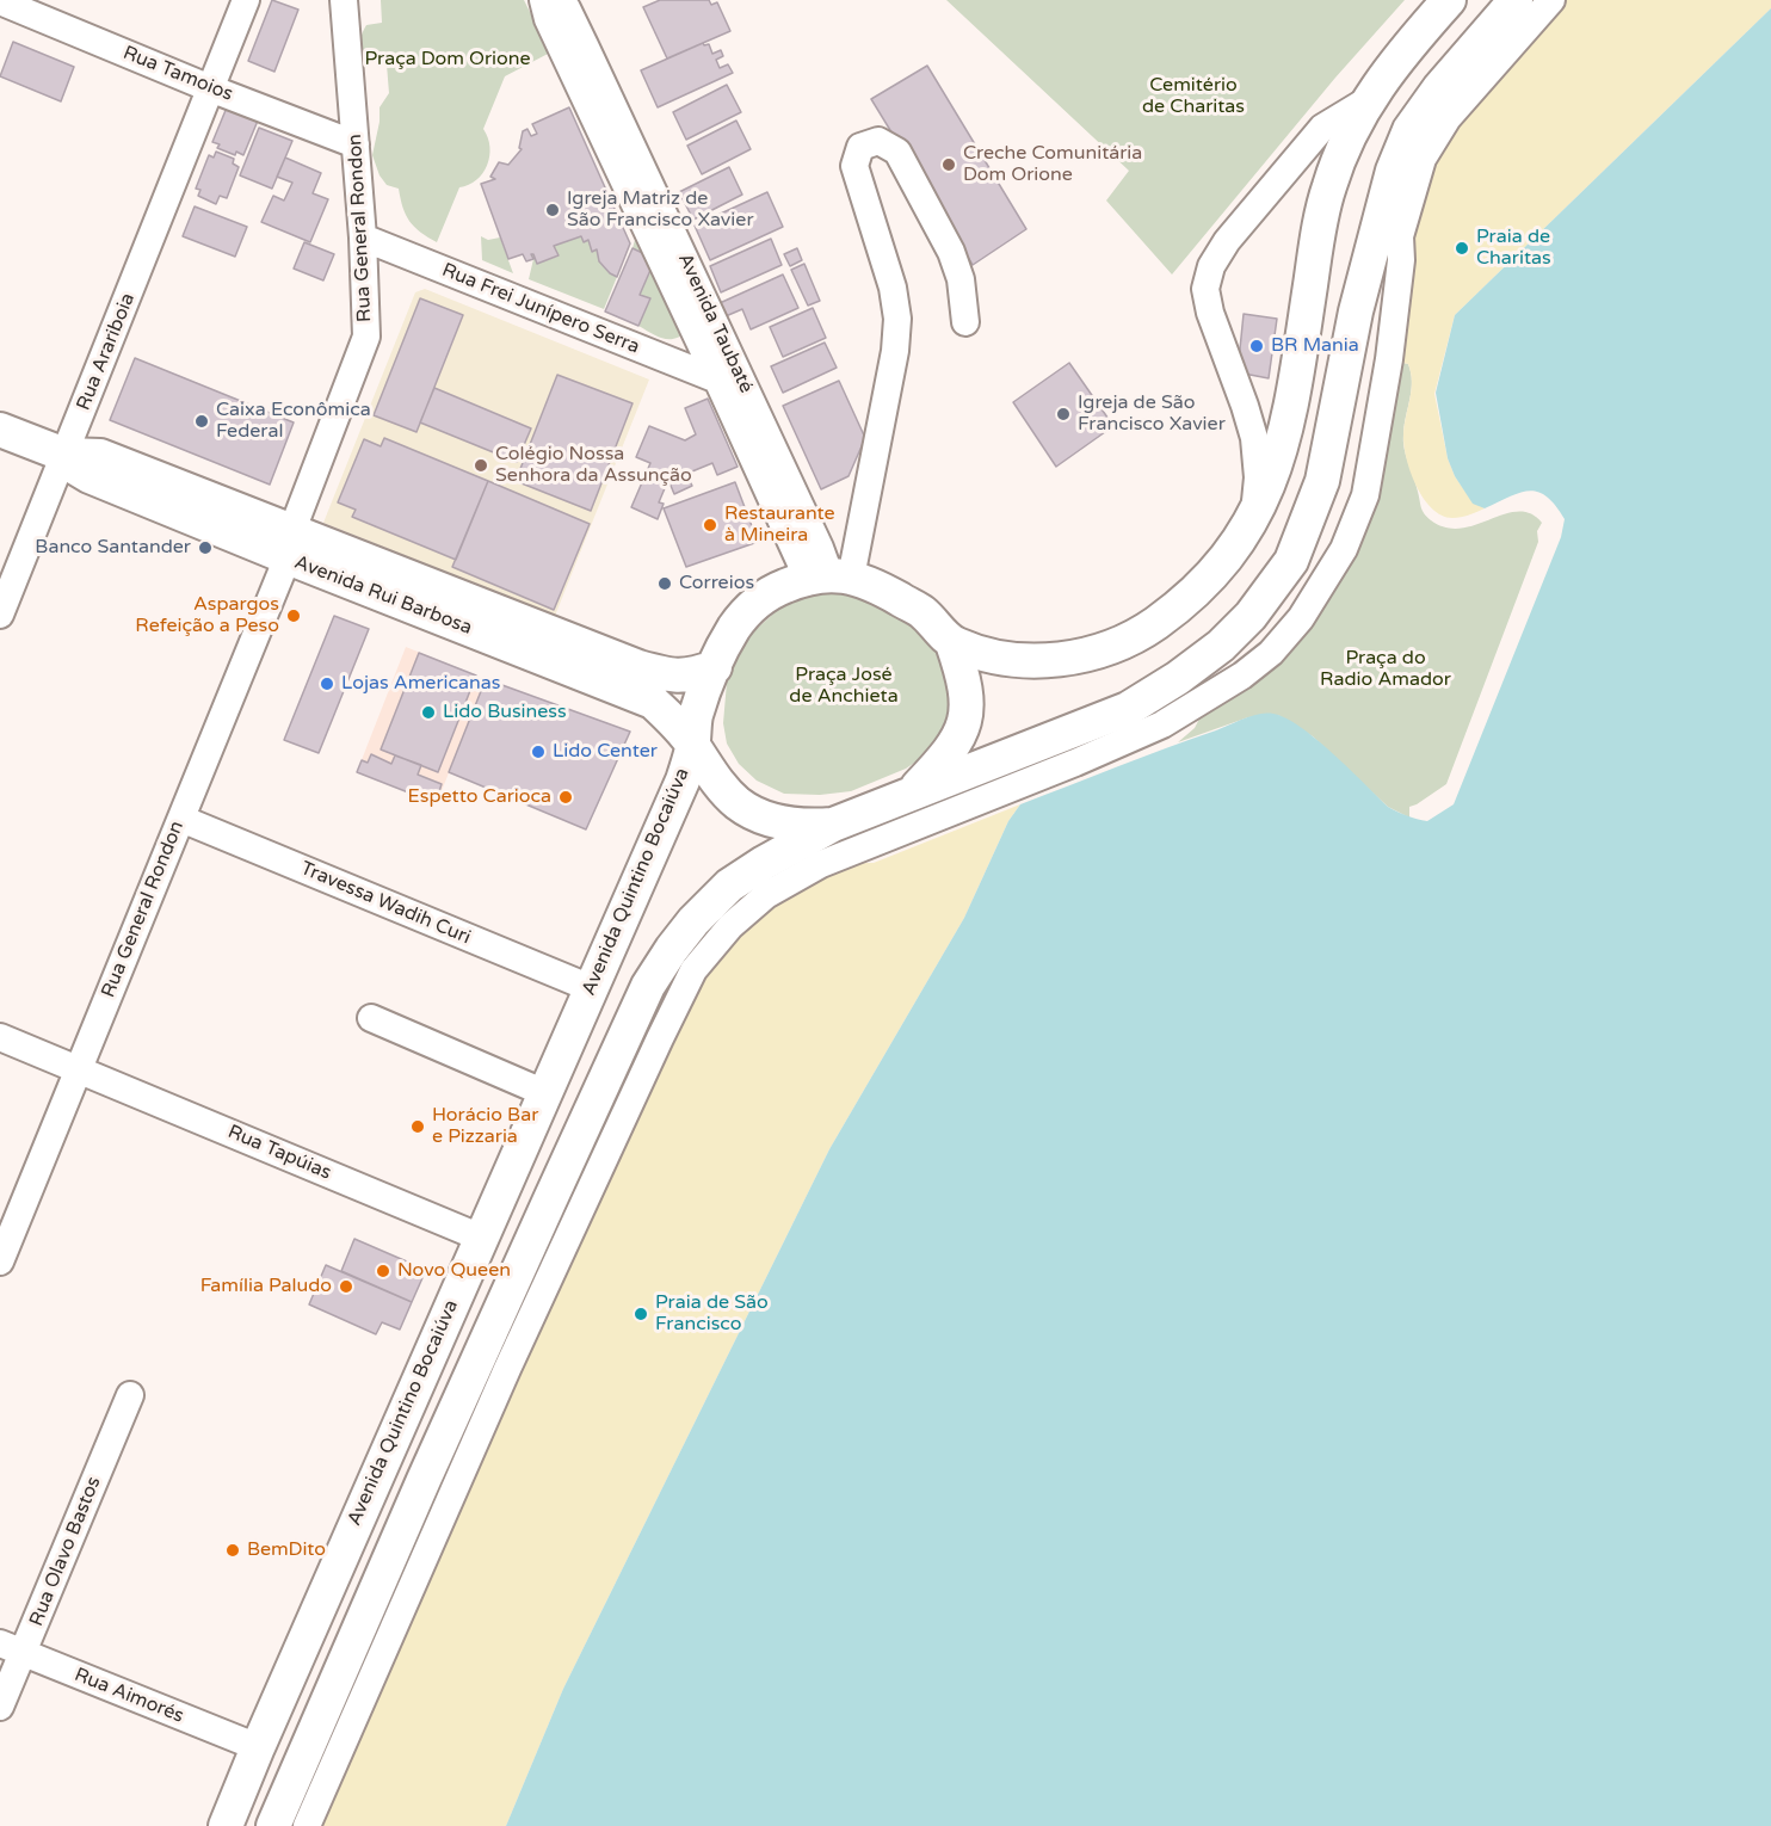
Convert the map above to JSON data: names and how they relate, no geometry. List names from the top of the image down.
{
  "streets": {
    "main road": ["Avenida Rui Barbosa", "Avenida Quintino Bocaiúva"],
    "street": [
      "Rua Tamoios",
      "Rua General Rondon",
      "Rua Frei Junípero Serra",
      "Avenida Taubaté",
      "Rua Arariboia",
      "Travessa Wadih Curi",
      "Rua Tapúias",
      "Rua Olavo Bastos",
      "Rua Aimorés"
    ]
  },
  "crossings": [
    ["Rua Tamoios", "Rua General Rondon"],
    ["Rua Tamoios", "Rua Arariboia"],
    ["Rua General Rondon", "Rua Frei Junípero Serra"],
    ["Rua General Rondon", "Avenida Rui Barbosa"],
    ["Rua General Rondon", "Travessa Wadih Curi"],
    ["Rua General Rondon", "Rua Tapúias"],
    ["Rua Frei Junípero Serra", "Avenida Taubaté"],
    ["Avenida Taubaté", "Avenida Quintino Bocaiúva"],
    ["Rua Arariboia", "Avenida Rui Barbosa"],
    ["Avenida Rui Barbosa", "Avenida Quintino Bocaiúva"],
    ["Avenida Quintino Bocaiúva", "Travessa Wadih Curi"],
    ["Avenida Quintino Bocaiúva", "Rua Tapúias"],
    ["Avenida Quintino Bocaiúva", "Rua Aimorés"],
    ["Rua Olavo Bastos", "Rua Aimorés"]
  ],
  "parks": [
    "Praça Dom Orione",
    "Cemitério de Charitas",
    "Praça do Radio Amador",
    "Praça José de Anchieta"
  ],
  "places": [
    "Creche Comunitária Dom Orione",
    "Igreja Matriz de São Francisco Xavier",
    "Praia de Charitas",
    "BR Mania",
    "Igreja de São Francisco Xavier",
    "Caixa Econômica Federal",
    "Colégio Nossa Senhora da Assunção",
    "Restaurante à Mineira",
    "Banco Santander",
    "Correios",
    "Aspargos Refeição a Peso",
    "Lojas Americanas",
    "Lido Business",
    "Lido Center",
    "Espetto Carioca",
    "Horácio Bar e Pizzaria",
    "Novo Queen",
    "Família Paludo",
    "Praia de São Francisco",
    "BemDito"
  ]
}
